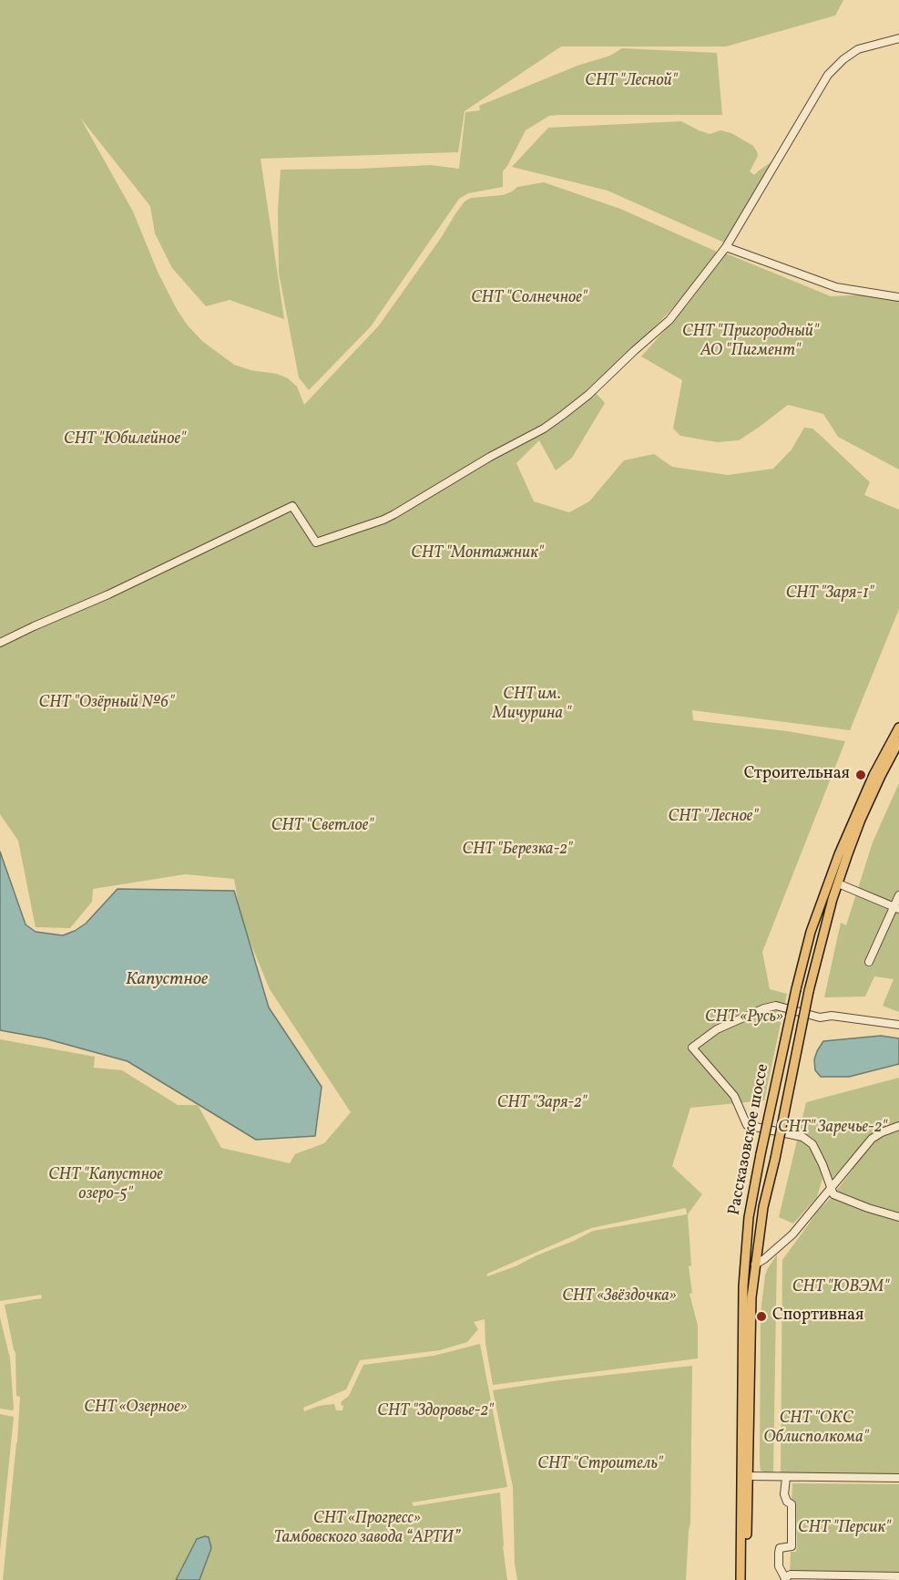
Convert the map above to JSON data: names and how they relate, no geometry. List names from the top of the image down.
{
  "streets": {
    "main road": ["Рассказовское шоссе"]
  },
  "water": ["Капустное"],
  "parks": [
    "СНТ \"Лесной\"",
    "СНТ \"Солнечное\"",
    "СНТ \"Пригородный\" АО \"Пигмент\"",
    "СНТ \"Юбилейное\"",
    "СНТ \"Монтажник\"",
    "СНТ \"Заря-1\"",
    "СНТ им. Мичурина \"",
    "СНТ \"Озёрный №6\"",
    "СНТ \"Лесное\"",
    "СНТ \"Светлое\"",
    "СНТ \"Березка-2\"",
    "СНТ «Русь»",
    "СНТ \"Заря-2\"",
    "СНТ\" Заречье-2\"",
    "СНТ \"Капустное озеро-5\"",
    "СНТ \"ЮВЭМ\"",
    "СНТ «Звёздочка»",
    "СНТ «Озерное»",
    "СНТ \"Здоровье-2\"",
    "СНТ \"ОКС Облисполкома\"",
    "СНТ \"Строитель\"",
    "СНТ «Прогресс» Тамбовского завода “АРТИ”",
    "СНТ \"Персик\""
  ],
  "places": ["Строительная", "Спортивная"]
}
